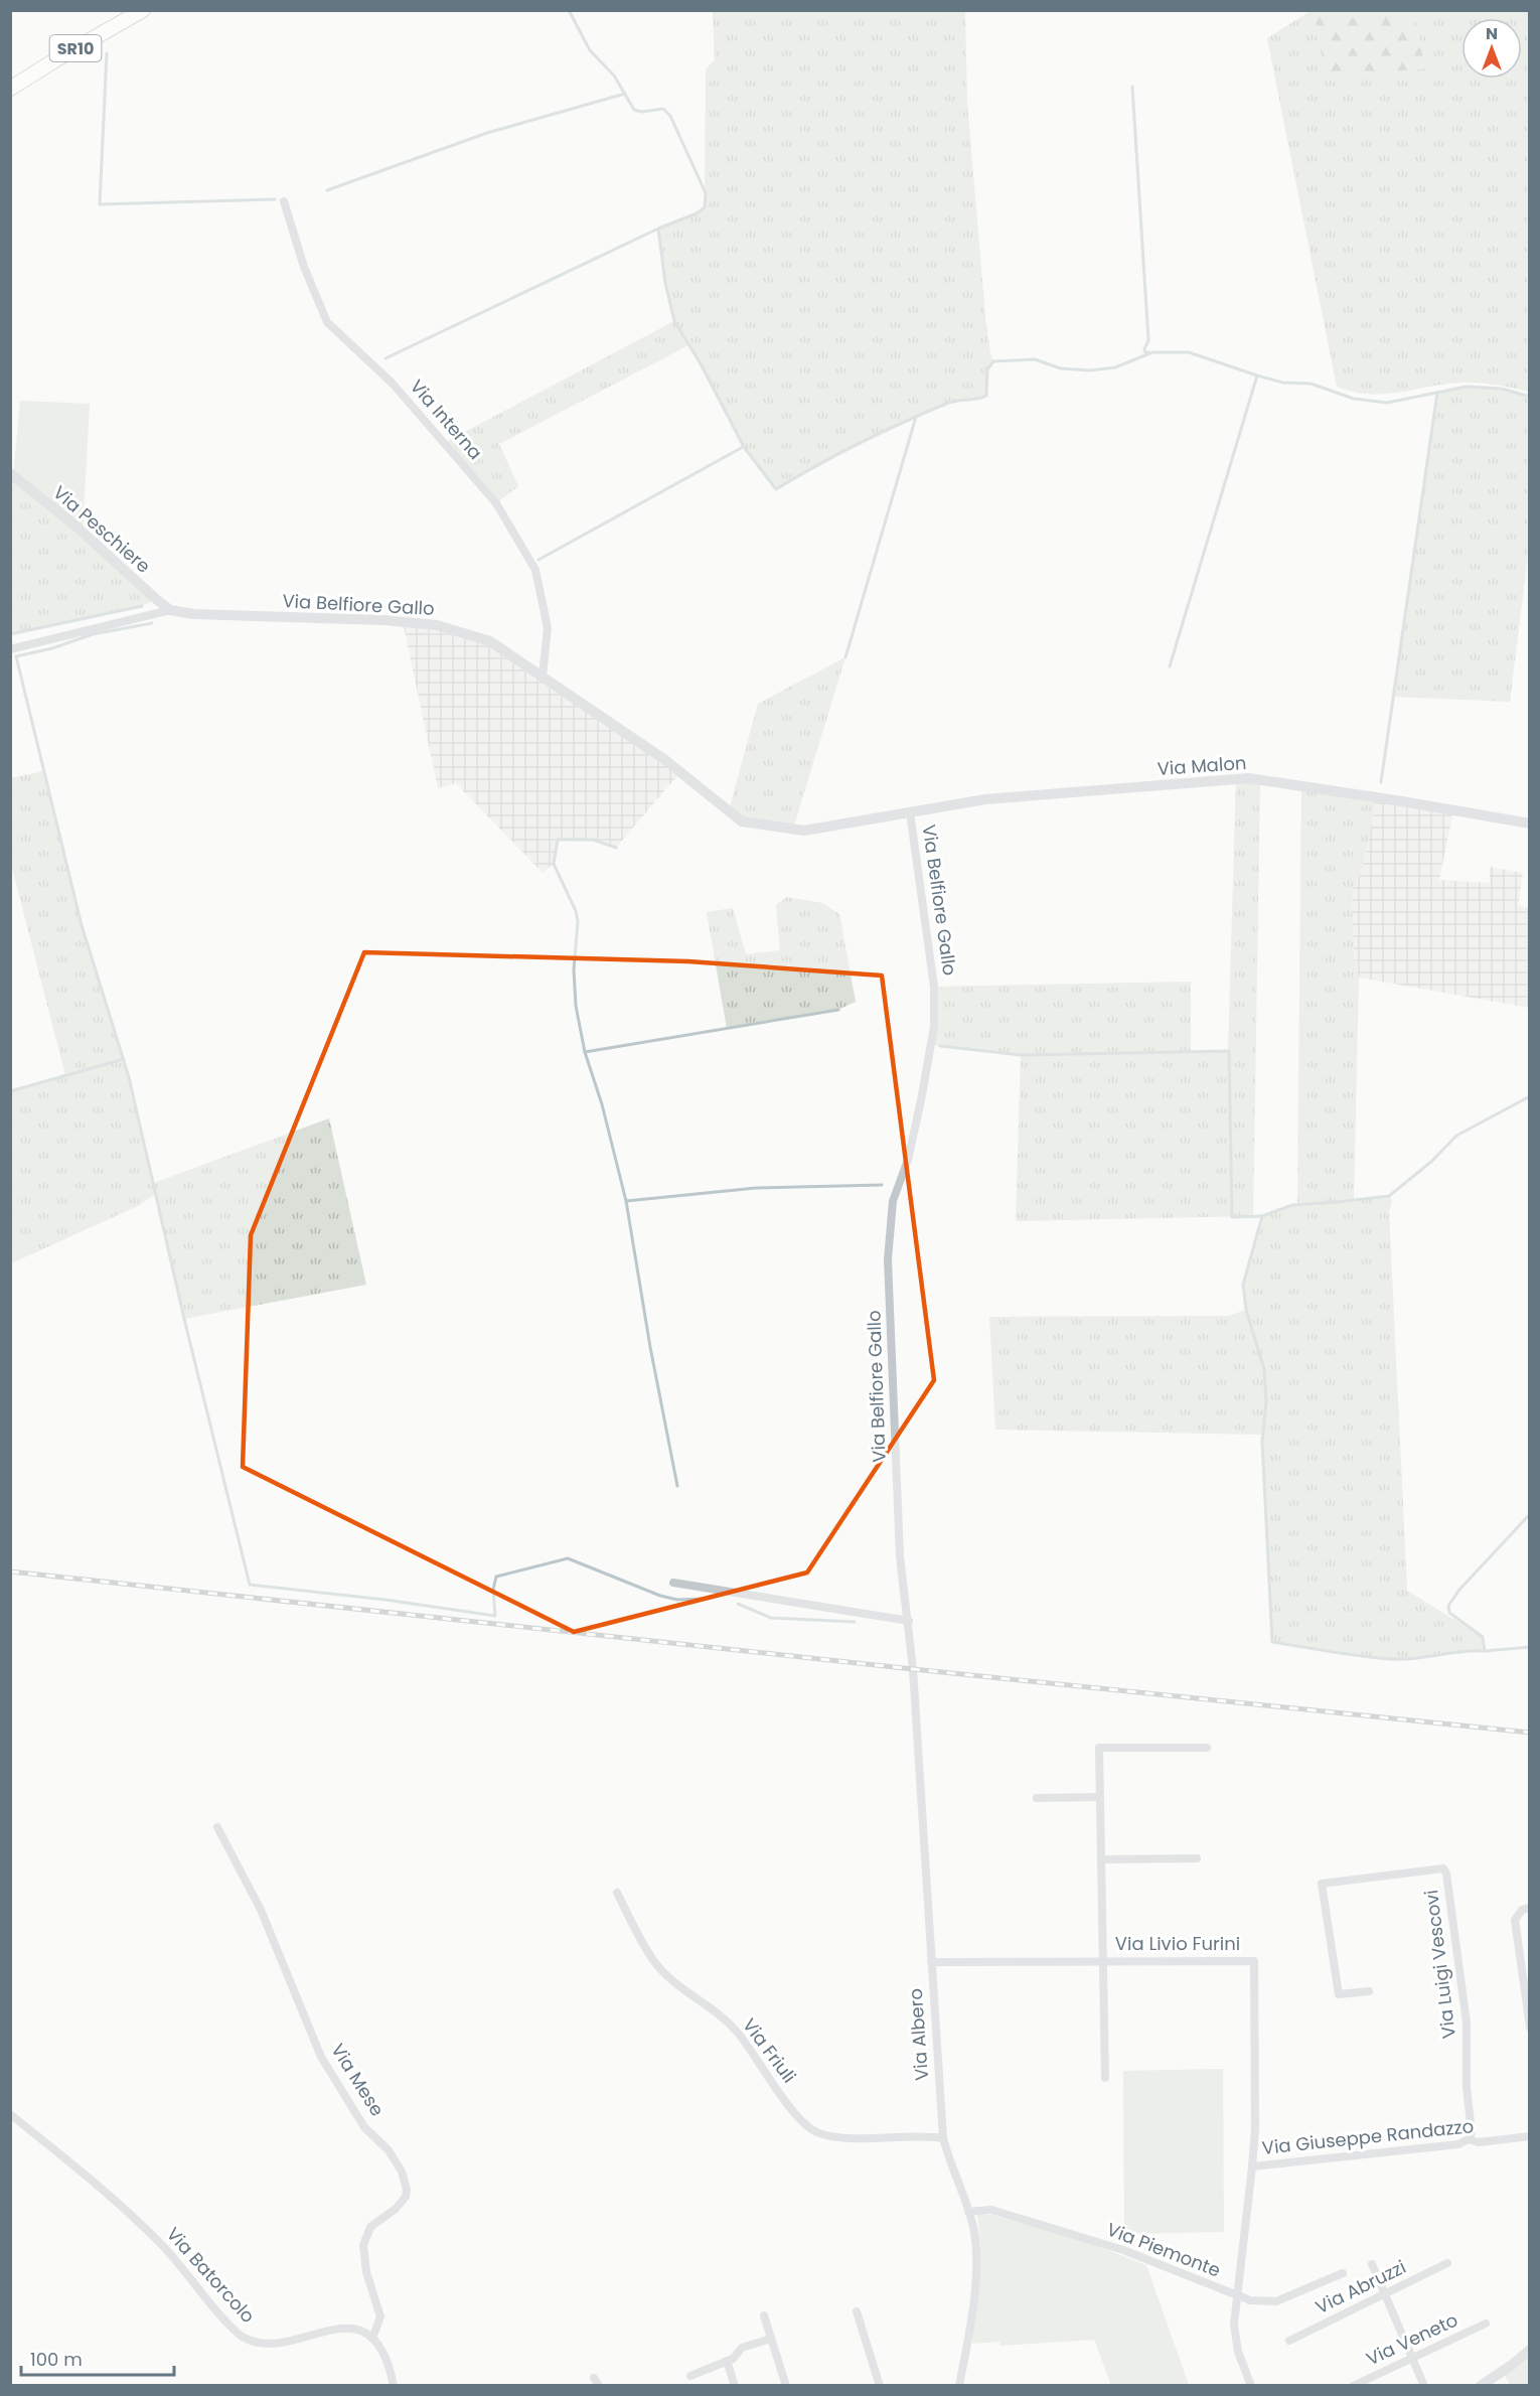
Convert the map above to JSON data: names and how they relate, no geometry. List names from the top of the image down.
{
  "streets": {
    "main road": ["SR10"],
    "street": [
      "Via Interna",
      "Via Peschiere",
      "Via Belfiore Gallo",
      "Via Malon",
      "Via Livio Furini",
      "Via Luigi Vescovi",
      "Via Albero",
      "Via Friuli",
      "Via Mese",
      "Via Giuseppe Randazzo",
      "Via Piemonte",
      "Via Batorcolo",
      "Via Abruzzi",
      "Via Veneto"
    ]
  },
  "crossings": [
    ["Via Interna", "Via Belfiore Gallo"],
    ["Via Peschiere", "Via Belfiore Gallo"],
    ["Via Belfiore Gallo", "Via Malon"],
    ["Via Belfiore Gallo", "Via Albero"],
    ["Via Livio Furini", "Via Albero"],
    ["Via Livio Furini", "Via Giuseppe Randazzo"],
    ["Via Luigi Vescovi", "Via Giuseppe Randazzo"],
    ["Via Albero", "Via Friuli"],
    ["Via Albero", "Via Piemonte"],
    ["Via Mese", "Via Batorcolo"],
    ["Via Giuseppe Randazzo", "Via Piemonte"]
  ],
  "scale_bar": "100 m",
  "north": "top"
}
